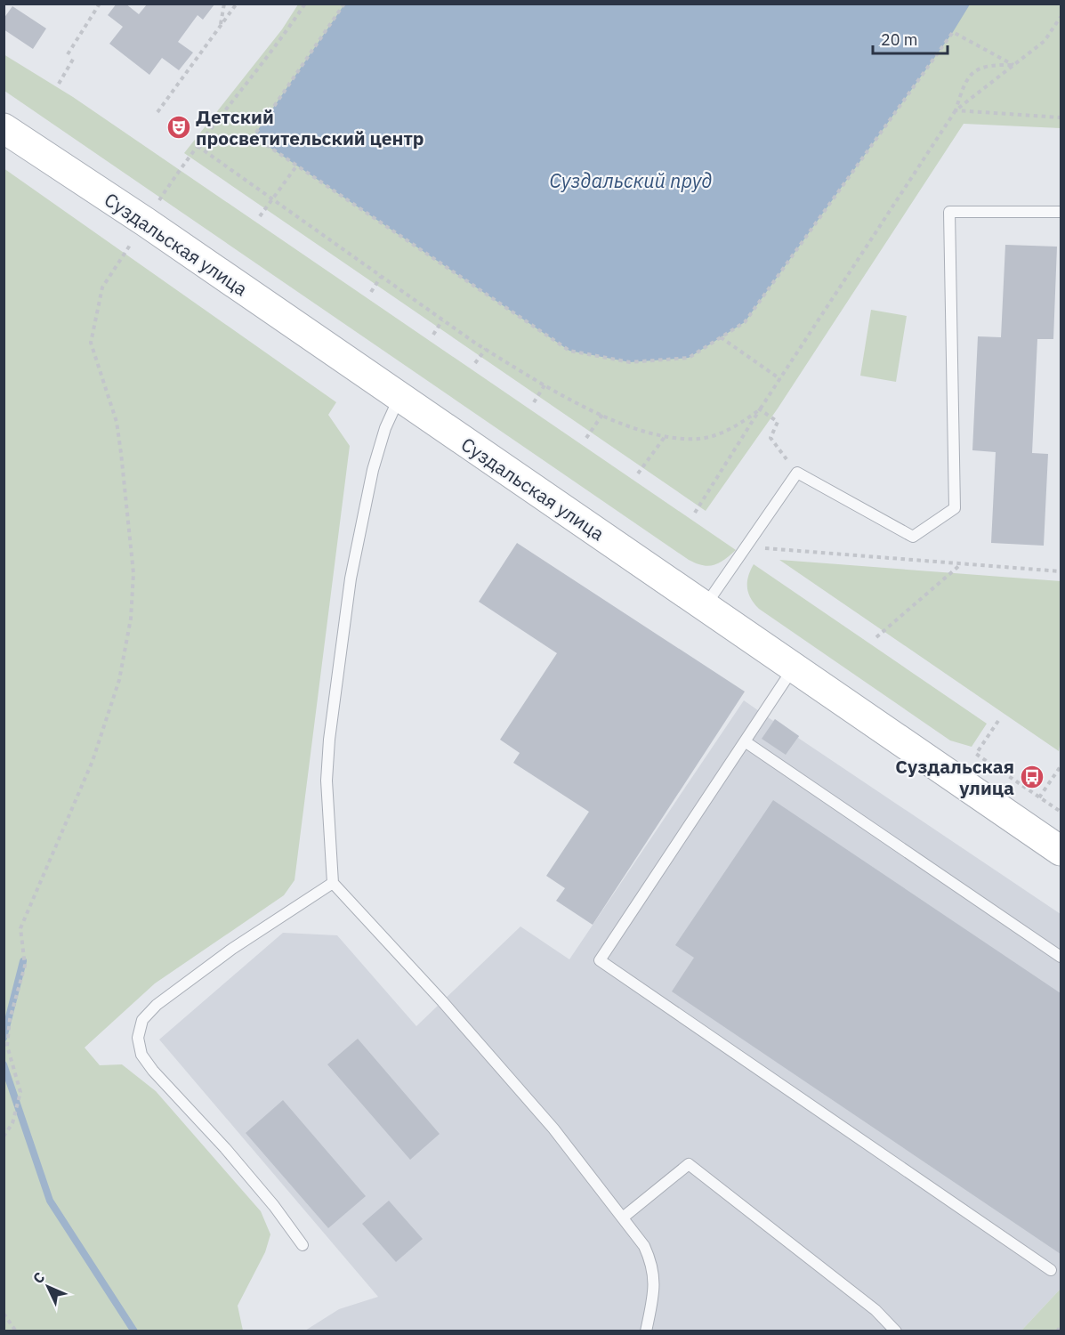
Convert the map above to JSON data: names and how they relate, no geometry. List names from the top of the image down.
{
  "streets": {
    "street": ["Суздальская улица"]
  },
  "water": ["Суздальский пруд"],
  "places": {
    "theatre": ["Детский просветительский центр"],
    "bus stop": ["Суздальская улица"]
  },
  "scale_bar": "20 m",
  "north": "top left"
}
